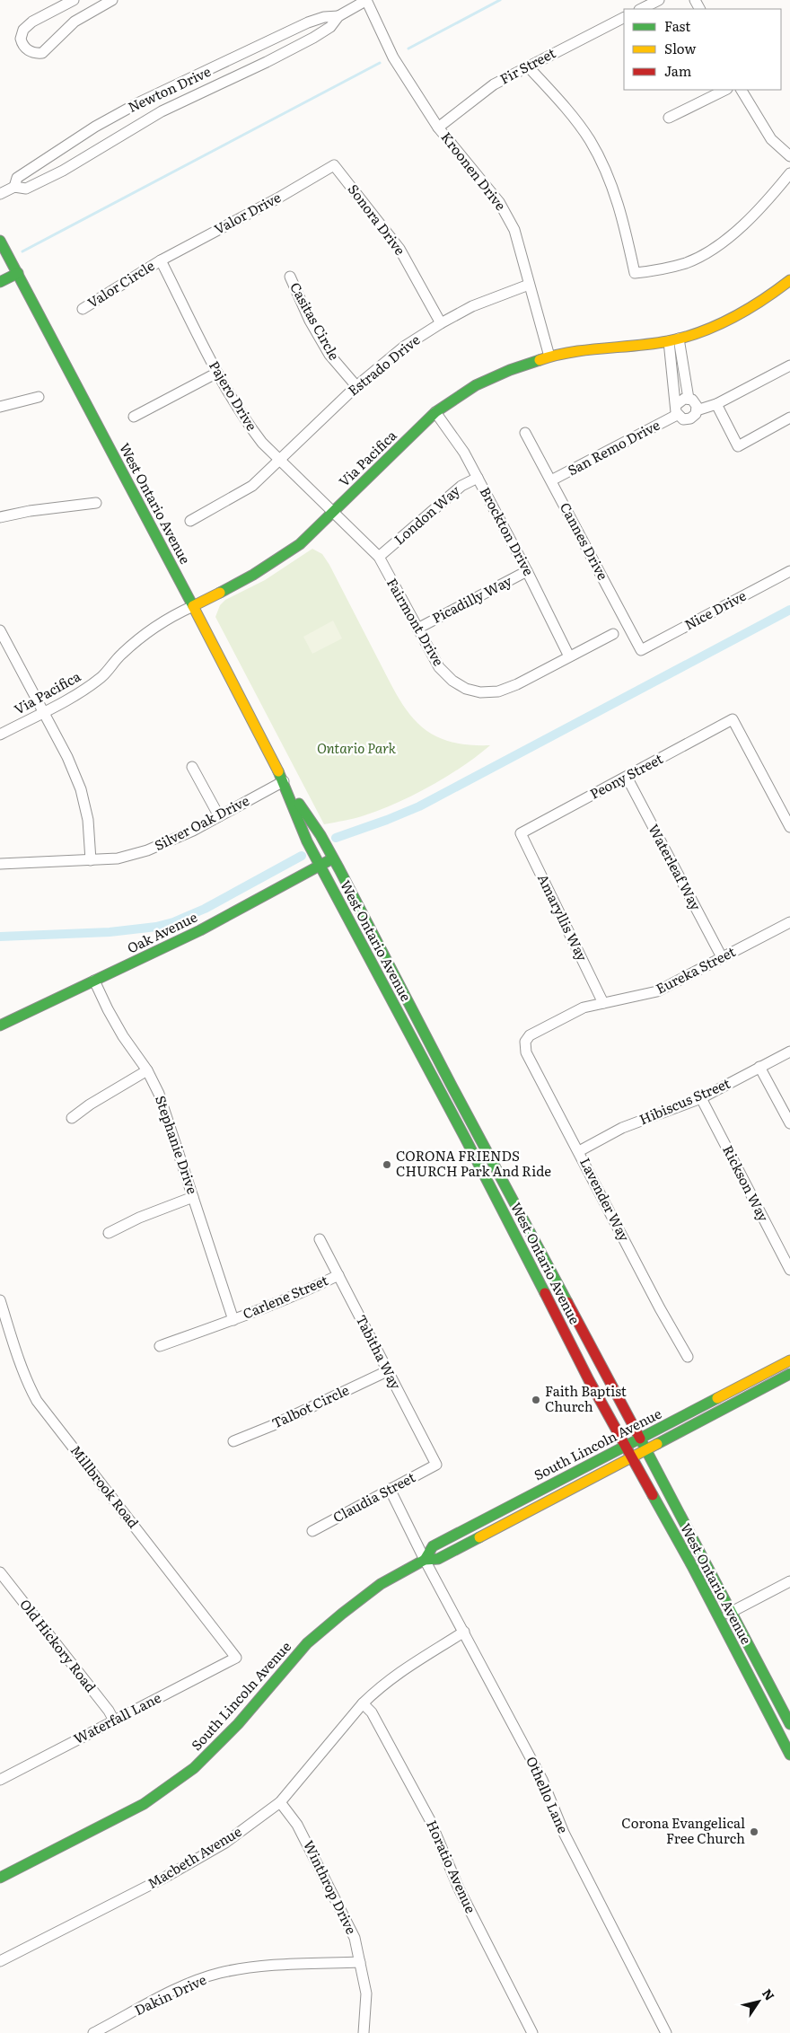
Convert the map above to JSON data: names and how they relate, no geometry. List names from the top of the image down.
{
  "streets": {
    "main road": [
      "Via Pacifica",
      "West Ontario Avenue",
      "Oak Avenue",
      "South Lincoln Avenue"
    ],
    "street": [
      "Fir Street",
      "Newton Drive",
      "Kroonen Drive",
      "Valor Drive",
      "Sonora Drive",
      "Valor Circle",
      "Casitas Circle",
      "Estrado Drive",
      "Pajero Drive",
      "San Remo Drive",
      "London Way",
      "Brockton Drive",
      "Cannes Drive",
      "Picadilly Way",
      "Nice Drive",
      "Fairmont Drive",
      "Peony Street",
      "Silver Oak Drive",
      "Waterleaf Way",
      "Amaryllis Way",
      "Eureka Street",
      "Hibiscus Street",
      "Stephanie Drive",
      "Rickson Way",
      "Lavender Way",
      "Carlene Street",
      "Tabitha Way",
      "Talbot Circle",
      "Millbrook Road",
      "Claudia Street",
      "Old Hickory Road",
      "Waterfall Lane",
      "Othello Lane",
      "Macbeth Avenue",
      "Horatio Avenue",
      "Winthrop Drive",
      "Dakin Drive"
    ]
  },
  "crossings": [
    ["Fir Street", "Kroonen Drive"],
    ["Newton Drive", "Kroonen Drive"],
    ["Kroonen Drive", "Estrado Drive"],
    ["Kroonen Drive", "Via Pacifica"],
    ["Valor Drive", "Sonora Drive"],
    ["Valor Drive", "Valor Circle"],
    ["Valor Drive", "Pajero Drive"],
    ["Sonora Drive", "Estrado Drive"],
    ["Valor Circle", "Pajero Drive"],
    ["Casitas Circle", "Estrado Drive"],
    ["Estrado Drive", "Pajero Drive"],
    ["Pajero Drive", "Via Pacifica"],
    ["Pajero Drive", "Fairmont Drive"],
    ["San Remo Drive", "Cannes Drive"],
    ["Via Pacifica", "West Ontario Avenue"],
    ["Via Pacifica", "Brockton Drive"],
    ["Via Pacifica", "Fairmont Drive"],
    ["West Ontario Avenue", "Silver Oak Drive"],
    ["West Ontario Avenue", "Oak Avenue"],
    ["West Ontario Avenue", "South Lincoln Avenue"],
    ["London Way", "Brockton Drive"],
    ["London Way", "Fairmont Drive"],
    ["Brockton Drive", "Picadilly Way"],
    ["Brockton Drive", "Fairmont Drive"],
    ["Cannes Drive", "Nice Drive"],
    ["Picadilly Way", "Fairmont Drive"],
    ["Peony Street", "Waterleaf Way"],
    ["Peony Street", "Amaryllis Way"],
    ["Waterleaf Way", "Eureka Street"],
    ["Amaryllis Way", "Eureka Street"],
    ["Oak Avenue", "Stephanie Drive"],
    ["Eureka Street", "Lavender Way"],
    ["Hibiscus Street", "Rickson Way"],
    ["Hibiscus Street", "Lavender Way"],
    ["Stephanie Drive", "Carlene Street"],
    ["Carlene Street", "Tabitha Way"],
    ["Tabitha Way", "Talbot Circle"],
    ["Tabitha Way", "Claudia Street"],
    ["South Lincoln Avenue", "Othello Lane"],
    ["Millbrook Road", "Waterfall Lane"],
    ["Claudia Street", "Othello Lane"],
    ["Old Hickory Road", "Waterfall Lane"],
    ["Othello Lane", "Macbeth Avenue"],
    ["Macbeth Avenue", "Horatio Avenue"],
    ["Macbeth Avenue", "Winthrop Drive"],
    ["Winthrop Drive", "Dakin Drive"]
  ],
  "parks": ["Ontario Park"],
  "places": ["CORONA FRIENDS CHURCH Park And Ride", "Faith Baptist Church", "Corona Evangelical Free Church"],
  "legend": ["Fast", "Slow", "Jam"],
  "north": "top right"
}
